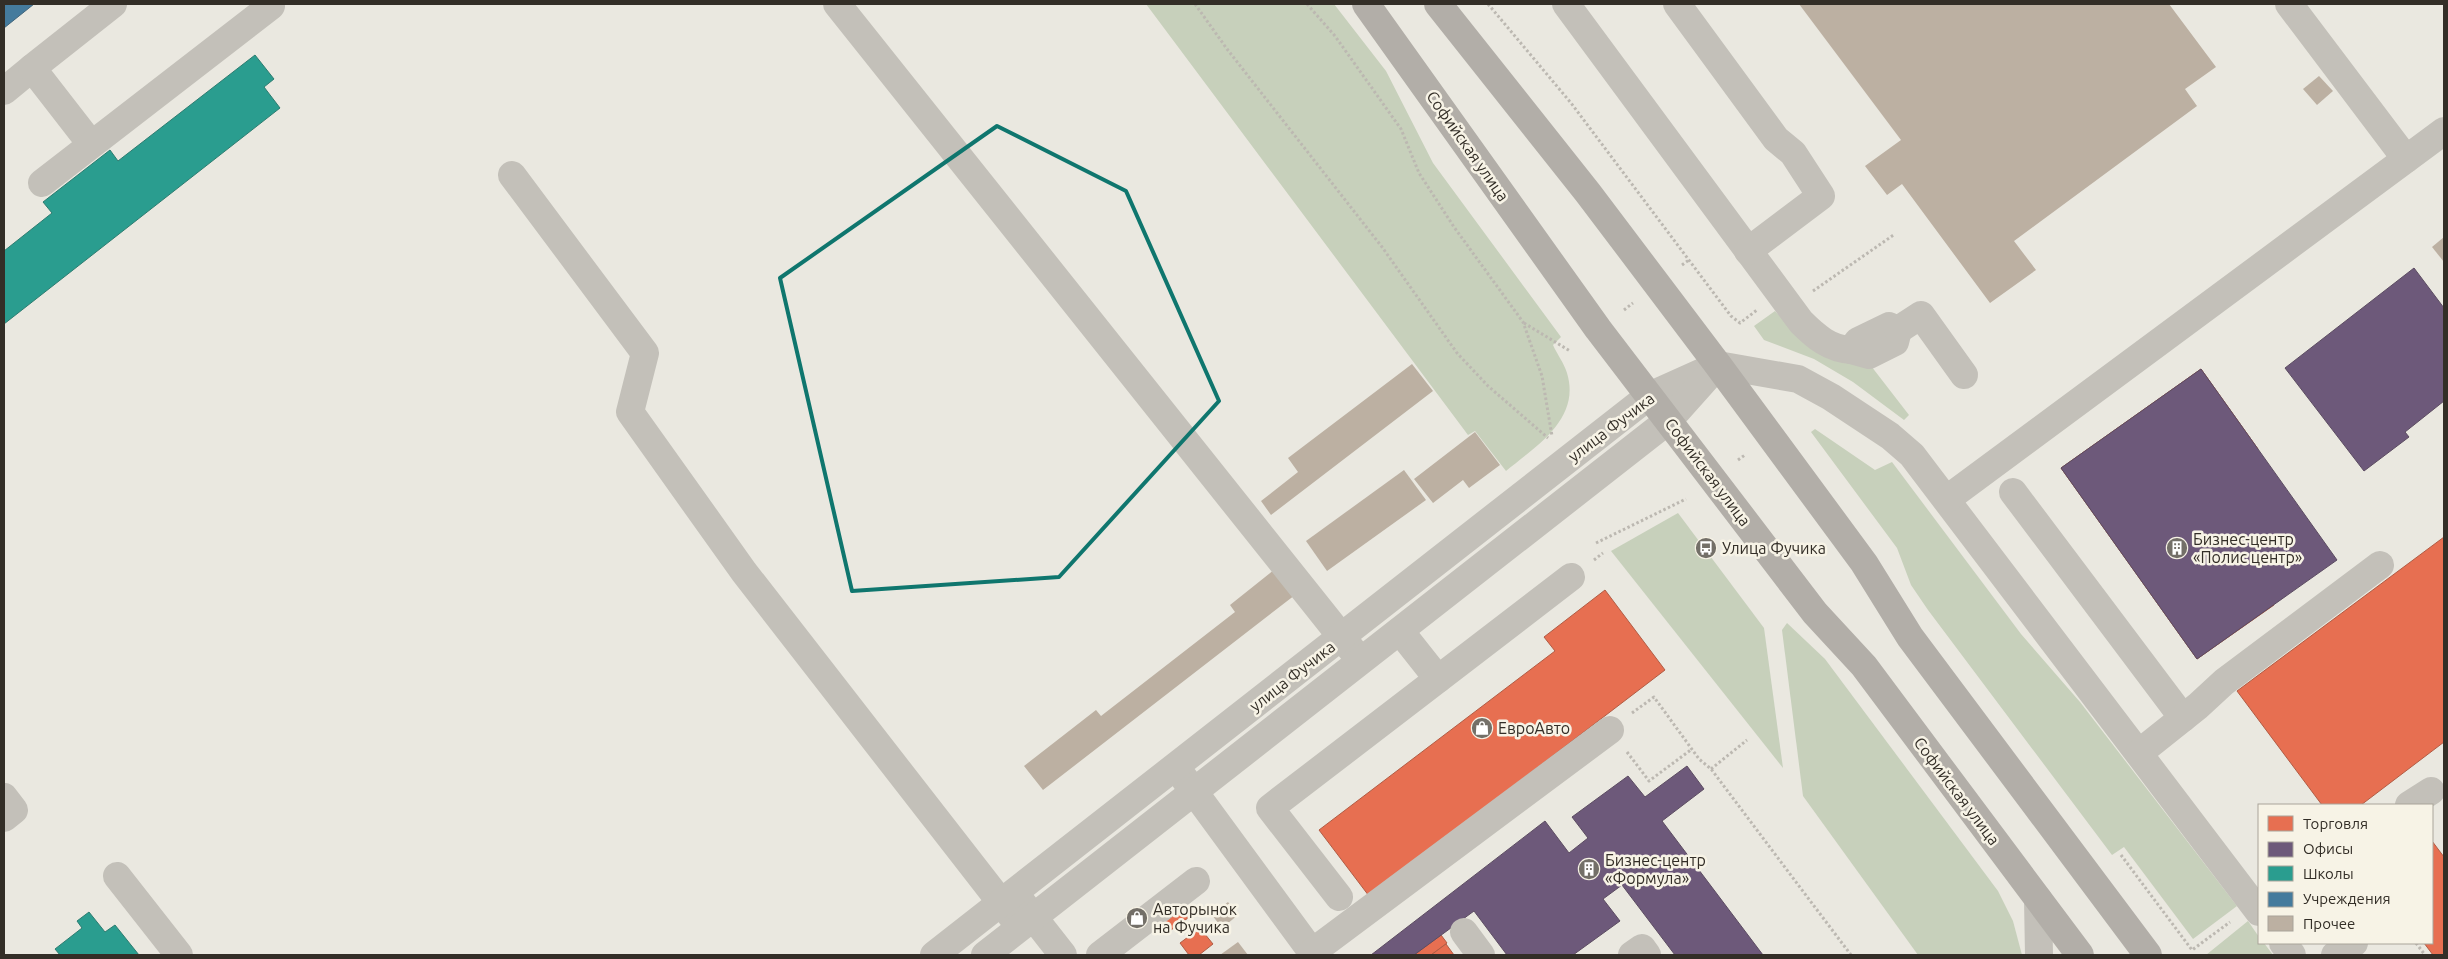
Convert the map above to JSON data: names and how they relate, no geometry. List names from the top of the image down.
{
  "streets": {
    "main road": ["Софийская улица"],
    "street": ["улица Фучика"]
  },
  "crossings": [
    ["Софийская улица", "улица Фучика"]
  ],
  "places": {
    "bus stop": ["Улица Фучика"],
    "building": ["Бизнес-центр «Полис центр»", "Бизнес-центр «Формула»"],
    "shop": ["ЕвроАвто", "Авторынок на Фучика"]
  },
  "legend": [
    "Торговля",
    "Офисы",
    "Школы",
    "Учреждения",
    "Прочее"
  ]
}
